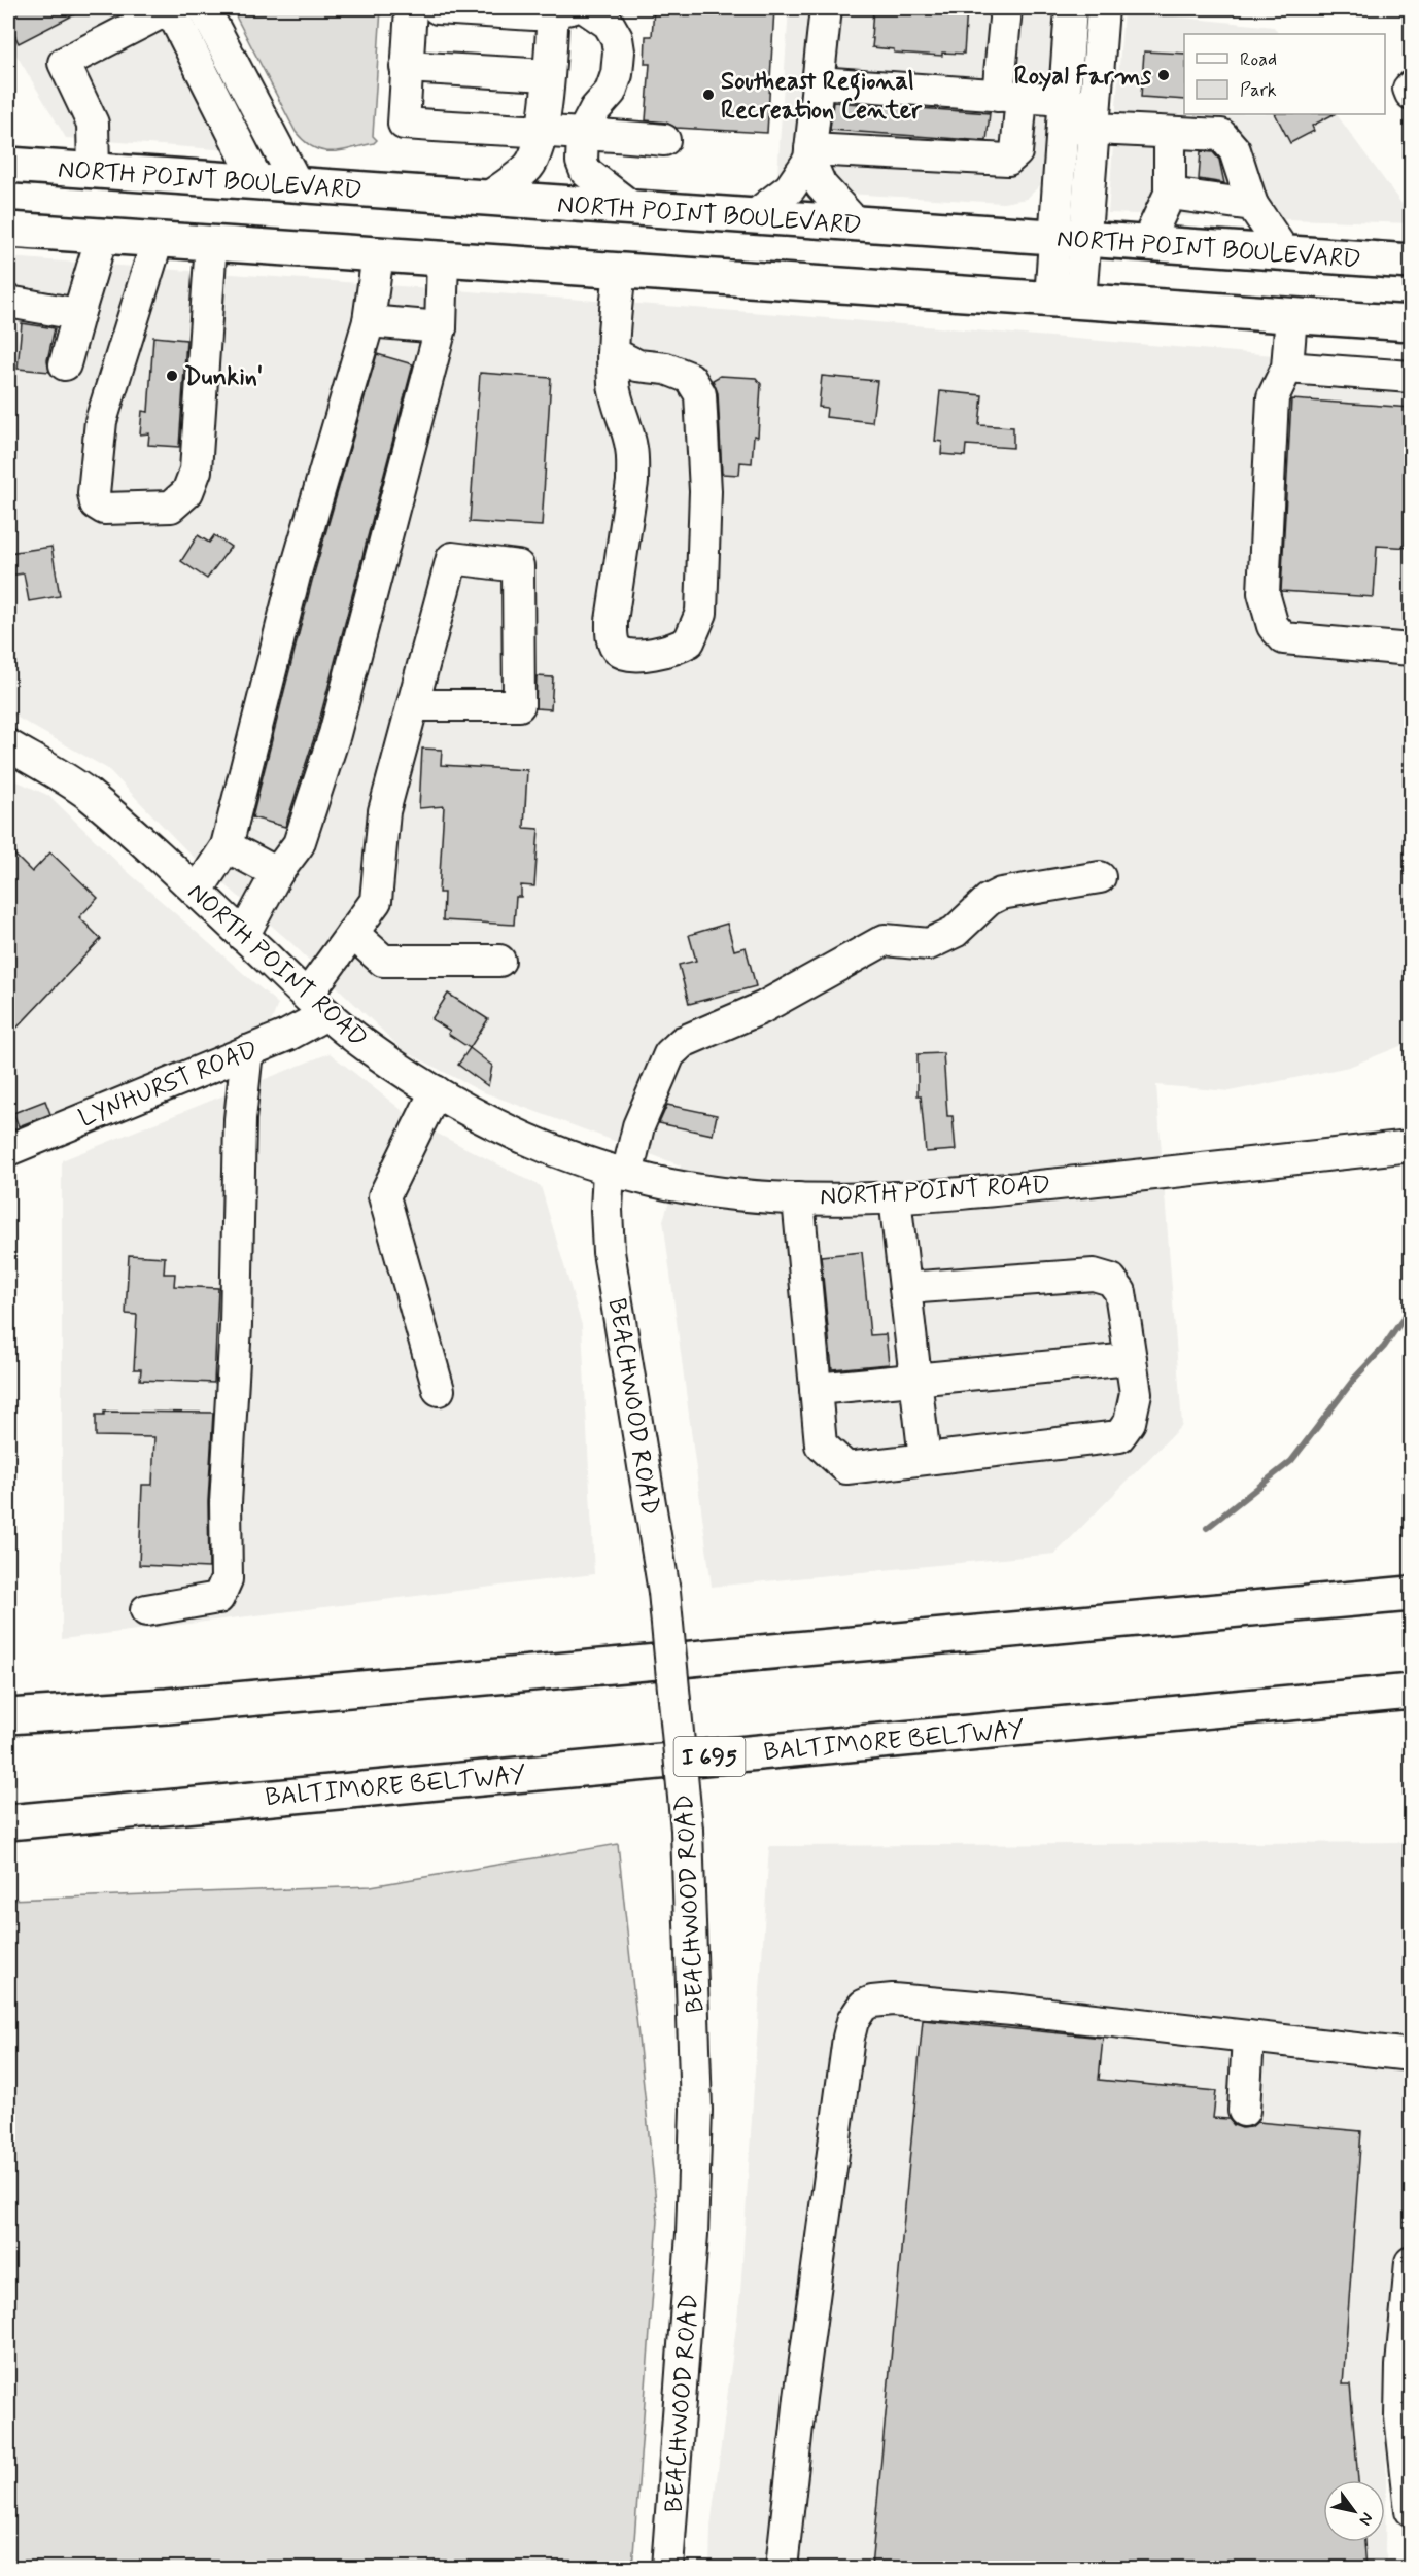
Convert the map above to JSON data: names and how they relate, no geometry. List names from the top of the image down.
{
  "streets": {
    "main road": ["NORTH POINT BOULEVARD", "BALTIMORE BELTWAY", "I 695"],
    "street": ["NORTH POINT ROAD", "LYNHURST ROAD", "BEACHWOOD ROAD"]
  },
  "crossings": [
    ["NORTH POINT ROAD", "LYNHURST ROAD"],
    ["NORTH POINT ROAD", "BEACHWOOD ROAD"]
  ],
  "places": ["Royal Farms", "Southeast Regional Recreation Center", "Dunkin'"],
  "legend": ["Road", "Park"],
  "north": "bottom right"
}
